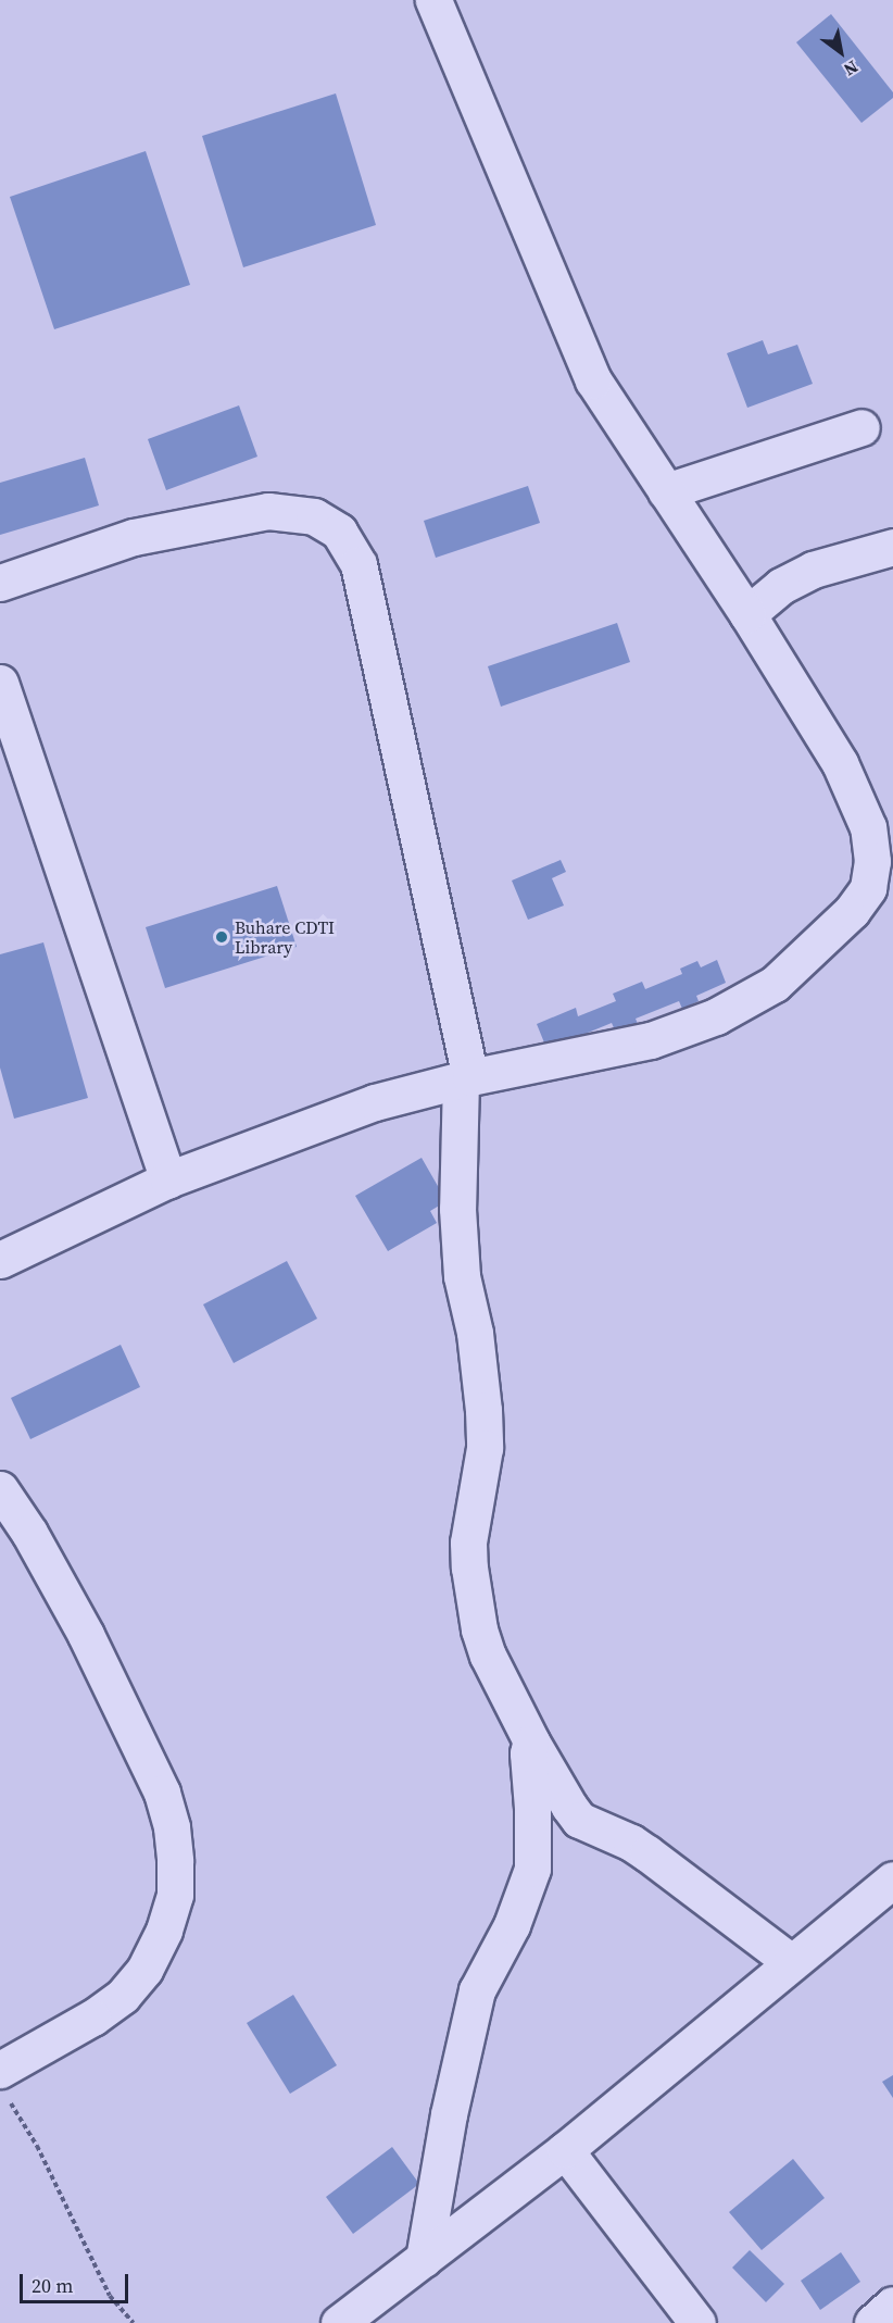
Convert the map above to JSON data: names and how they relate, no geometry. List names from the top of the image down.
{
  "places": ["Buhare CDTI Library"],
  "scale_bar": "20 m",
  "north": "bottom right"
}
